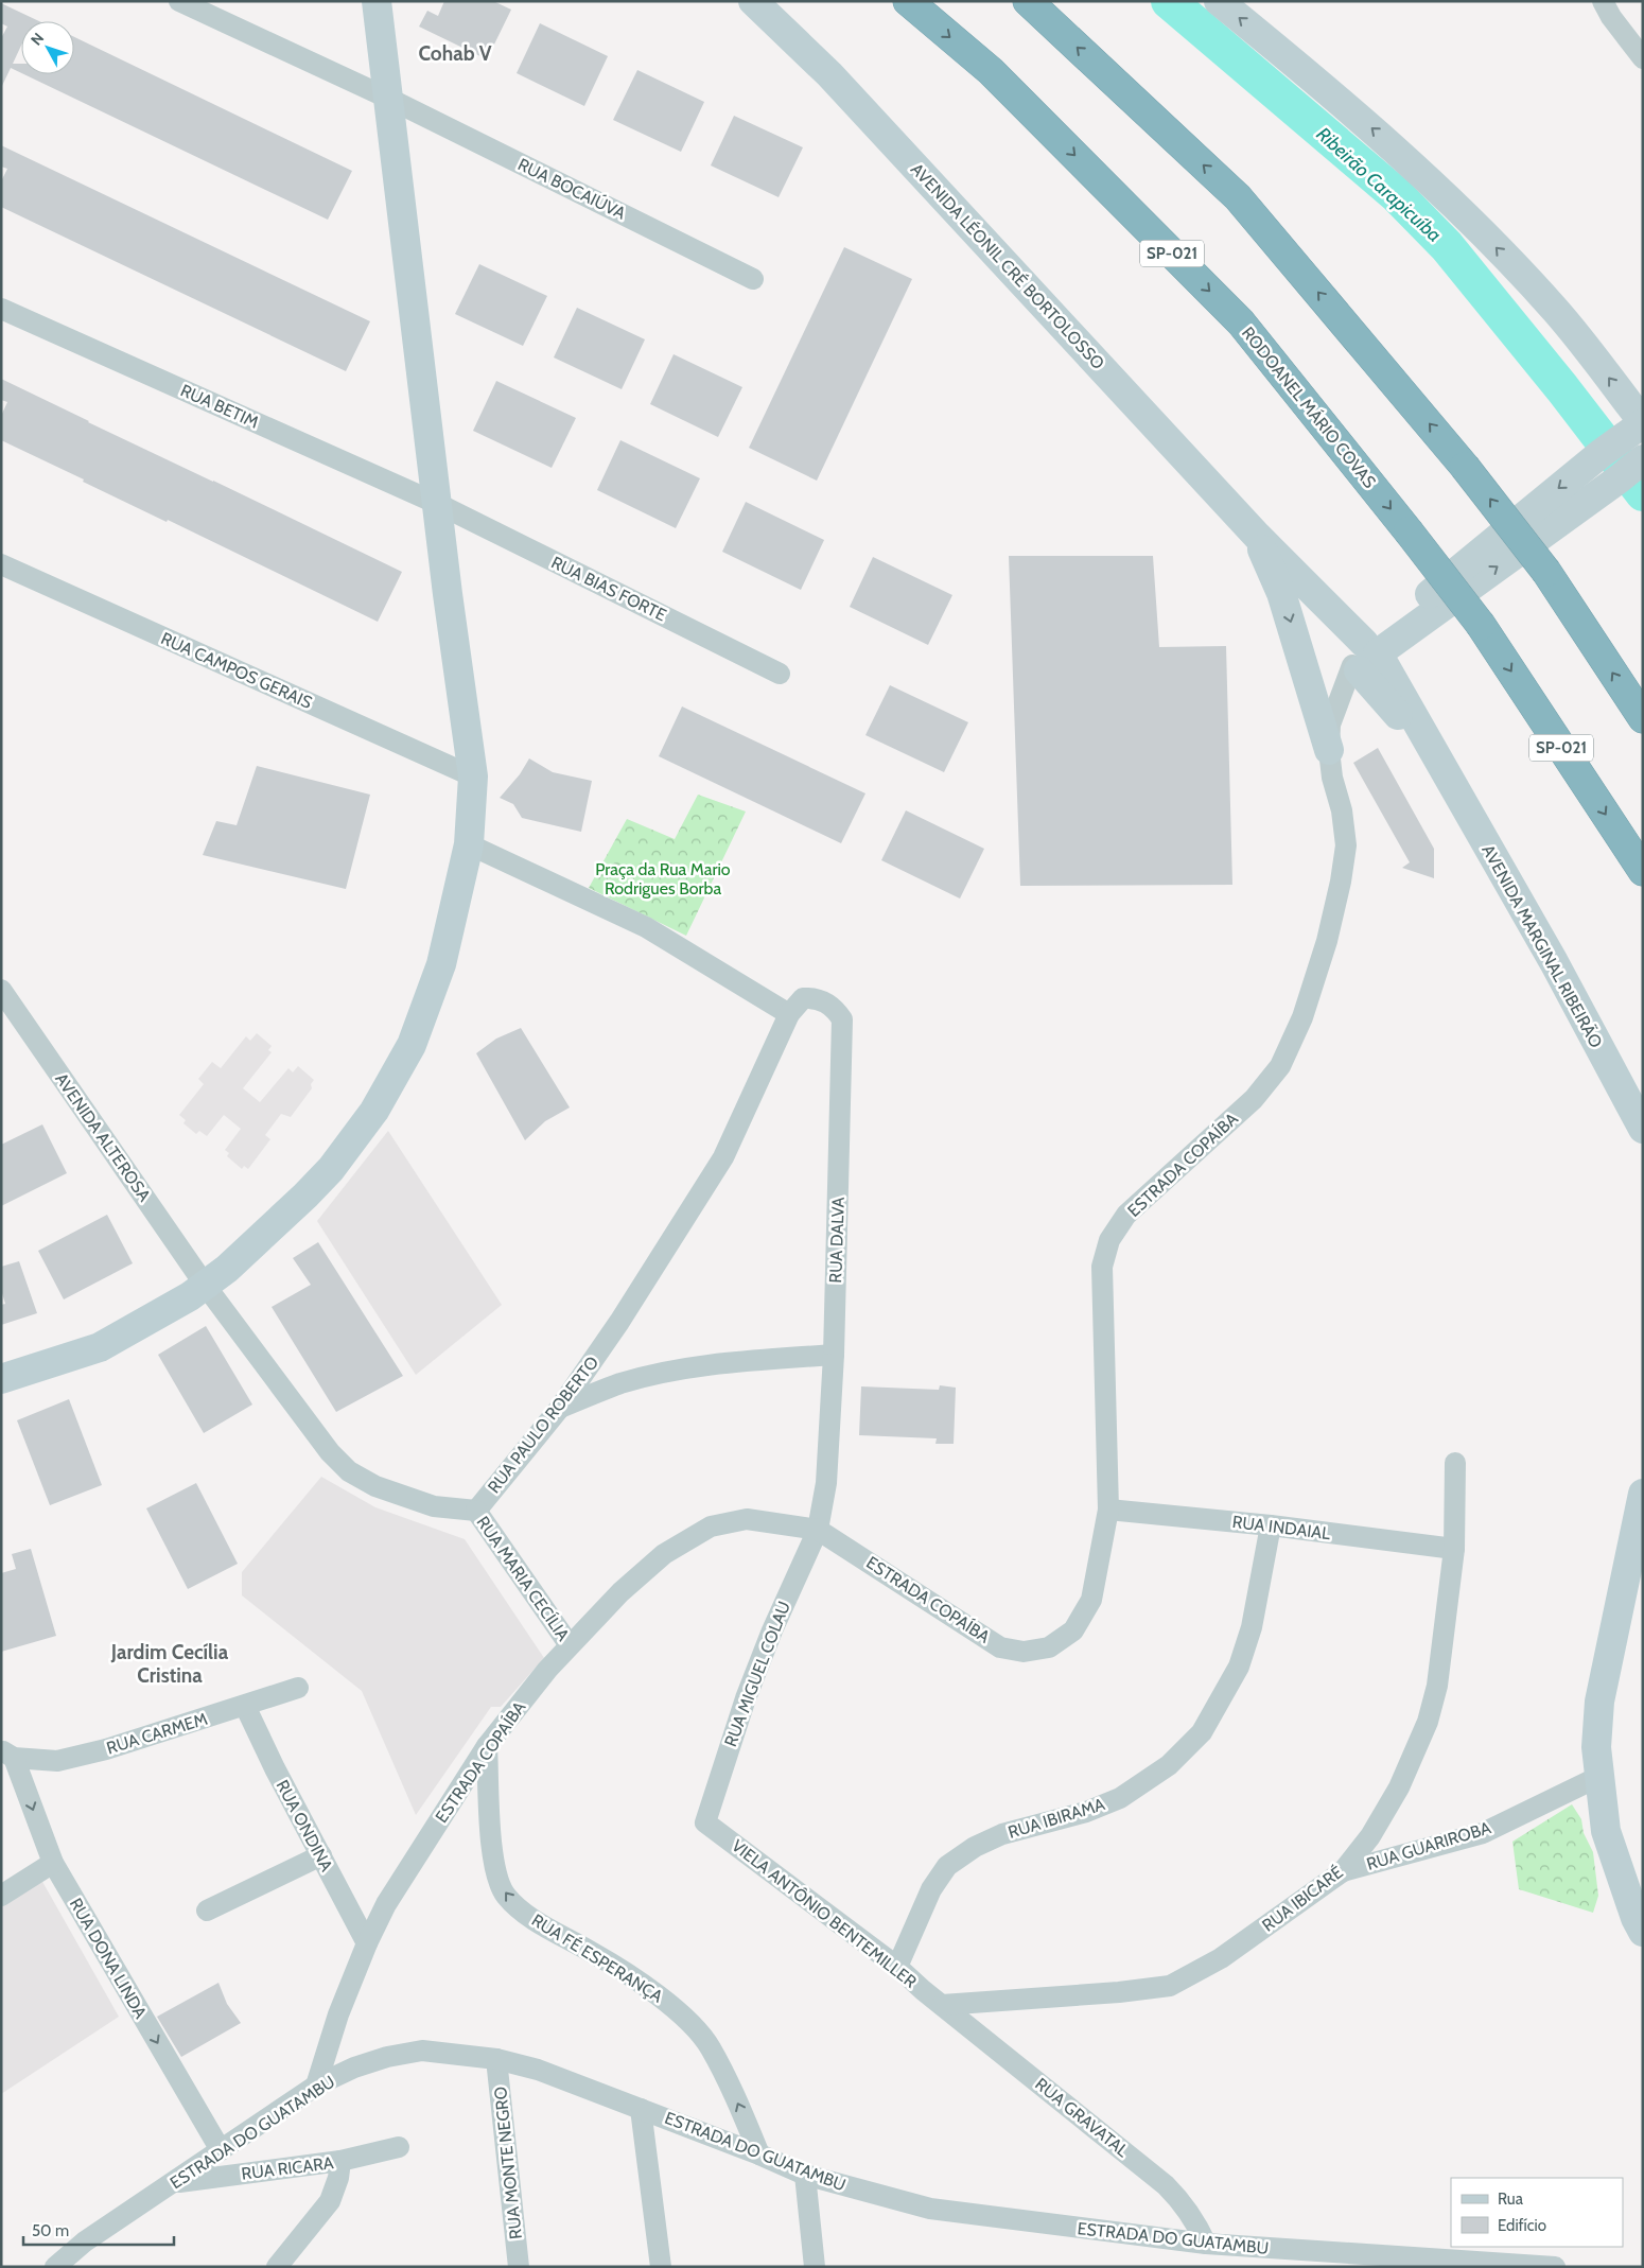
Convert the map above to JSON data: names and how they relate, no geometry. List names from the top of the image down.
{
  "streets": {
    "highway": ["SP-021", "RODOANEL MÁRIO COVAS"],
    "main road": ["AVENIDA LÉONIL CRÉ BORTOLOSSO", "AVENIDA MARGINAL RIBEIRÃO"],
    "street": [
      "RUA BOCAIÚVA",
      "RUA BETIM",
      "RUA BIAS FORTE",
      "RUA CAMPOS GERAIS",
      "AVENIDA ALTEROSA",
      "ESTRADA COPAÍBA",
      "RUA DALVA",
      "RUA PAULO ROBERTO",
      "RUA INDAIAL",
      "RUA MARIA CECÍLIA",
      "RUA MIGUEL COLAU",
      "RUA CARMEM",
      "RUA IBIRAMA",
      "RUA ONDINA",
      "RUA GUARIROBA",
      "RUA IBICARÉ",
      "VIELA ANTÔNIO BENTEMILLER",
      "RUA DONA LINDA",
      "RUA FÉ ESPERANÇA",
      "RUA GRAVATAL",
      "ESTRADA DO GUATAMBU",
      "RUA MONTE NEGRO",
      "RUA RICARA"
    ]
  },
  "crossings": [
    ["AVENIDA LÉONIL CRÉ BORTOLOSSO", "AVENIDA MARGINAL RIBEIRÃO"],
    ["AVENIDA LÉONIL CRÉ BORTOLOSSO", "ESTRADA COPAÍBA"],
    ["RUA BETIM", "RUA BIAS FORTE"],
    ["AVENIDA ALTEROSA", "RUA PAULO ROBERTO"],
    ["ESTRADA COPAÍBA", "RUA DALVA"],
    ["ESTRADA COPAÍBA", "RUA INDAIAL"],
    ["ESTRADA COPAÍBA", "RUA MARIA CECÍLIA"],
    ["ESTRADA COPAÍBA", "RUA MIGUEL COLAU"],
    ["ESTRADA COPAÍBA", "RUA ONDINA"],
    ["ESTRADA COPAÍBA", "RUA FÉ ESPERANÇA"],
    ["ESTRADA COPAÍBA", "ESTRADA DO GUATAMBU"],
    ["RUA DALVA", "RUA PAULO ROBERTO"],
    ["RUA DALVA", "RUA MIGUEL COLAU"],
    ["RUA PAULO ROBERTO", "RUA MARIA CECÍLIA"],
    ["RUA INDAIAL", "RUA IBIRAMA"],
    ["RUA INDAIAL", "RUA IBICARÉ"],
    ["RUA MIGUEL COLAU", "VIELA ANTÔNIO BENTEMILLER"],
    ["RUA CARMEM", "RUA ONDINA"],
    ["RUA CARMEM", "RUA DONA LINDA"],
    ["RUA IBIRAMA", "VIELA ANTÔNIO BENTEMILLER"],
    ["RUA GUARIROBA", "RUA IBICARÉ"],
    ["RUA IBICARÉ", "VIELA ANTÔNIO BENTEMILLER"],
    ["RUA IBICARÉ", "RUA GRAVATAL"],
    ["VIELA ANTÔNIO BENTEMILLER", "RUA GRAVATAL"],
    ["RUA DONA LINDA", "ESTRADA DO GUATAMBU"],
    ["RUA FÉ ESPERANÇA", "ESTRADA DO GUATAMBU"],
    ["RUA GRAVATAL", "ESTRADA DO GUATAMBU"],
    ["ESTRADA DO GUATAMBU", "RUA MONTE NEGRO"],
    ["ESTRADA DO GUATAMBU", "RUA RICARA"]
  ],
  "one_way": ["RUA DONA LINDA", "RUA FÉ ESPERANÇA"],
  "districts": ["Cohab V", "Jardim Cecília Cristina"],
  "water": ["Ribeirão Carapicuíba"],
  "parks": ["Praça da Rua Mario Rodrigues Borba"],
  "legend": ["Rua", "Edifício"],
  "scale_bar": "50 m",
  "north": "top left"
}
